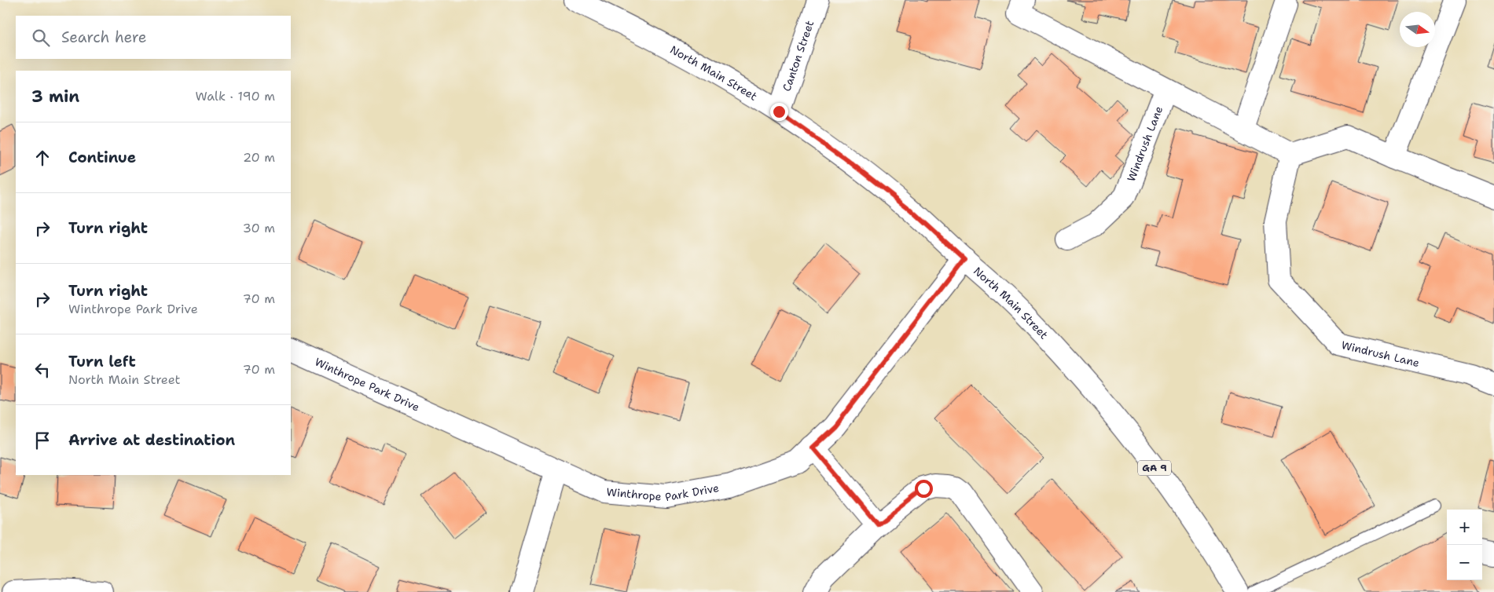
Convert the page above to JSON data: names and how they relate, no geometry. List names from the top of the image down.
{
  "streets": {
    "street": [
      "Canton Street",
      "North Main Street",
      "Windrush Lane",
      "Winthrope Park Drive",
      "GA 9"
    ]
  },
  "crossings": [
    ["Canton Street", "North Main Street"],
    ["North Main Street", "Winthrope Park Drive"]
  ],
  "north": "right",
  "page": {
    "search": "Search here",
    "heading": ["3 min", "Walk · 190 m"],
    "list": [
      ["Continue", "20 m"],
      ["Turn right", "30 m"],
      ["Turn right", "Winthrope Park Drive", "70 m"],
      ["Turn left", "North Main Street", "70 m"],
      "Arrive at destination"
    ],
    "map_buttons": ["+", "−"]
  }
}
